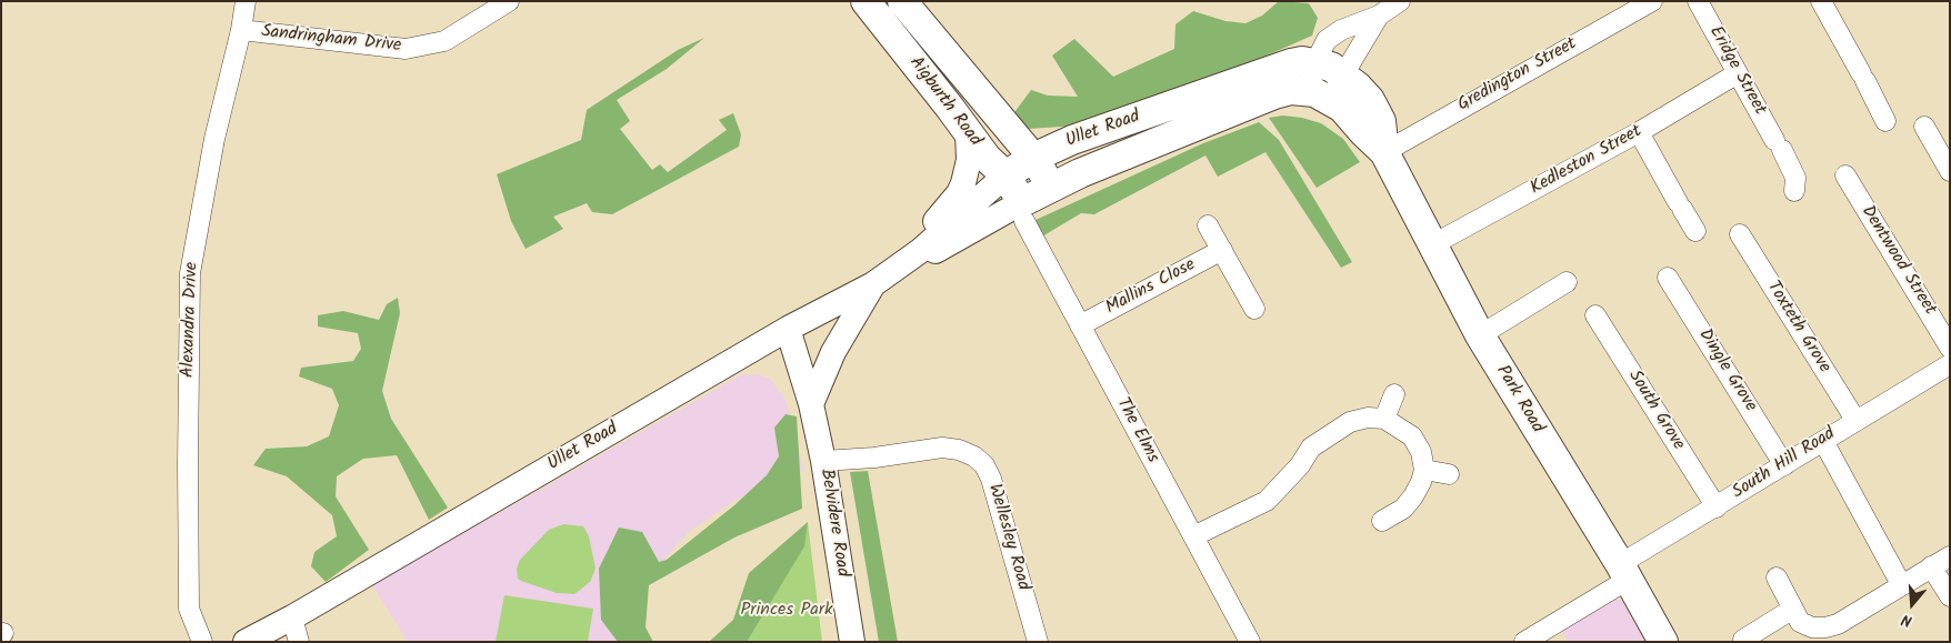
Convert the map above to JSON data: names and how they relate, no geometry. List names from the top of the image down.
{
  "streets": {
    "highway": ["Aigburth Road", "Ullet Road", "Park Road"],
    "main road": ["Belvidere Road"],
    "street": [
      "Sandringham Drive",
      "Eridge Street",
      "Gredington Street",
      "Kedleston Street",
      "Dentwood Street",
      "Mallins Close",
      "Alexandra Drive",
      "Toxteth Grove",
      "Dingle Grove",
      "South Grove",
      "The Elms",
      "South Hill Road",
      "Wellesley Road"
    ]
  },
  "crossings": [
    ["Sandringham Drive", "Alexandra Drive"],
    ["Eridge Street", "Kedleston Street"],
    ["Gredington Street", "Park Road"],
    ["Aigburth Road", "Ullet Road"],
    ["Aigburth Road", "The Elms"],
    ["Ullet Road", "Park Road"],
    ["Ullet Road", "The Elms"],
    ["Ullet Road", "Belvidere Road"],
    ["Kedleston Street", "Park Road"],
    ["Mallins Close", "The Elms"],
    ["Toxteth Grove", "South Hill Road"],
    ["Dingle Grove", "South Hill Road"],
    ["Park Road", "South Hill Road"],
    ["South Grove", "South Hill Road"],
    ["Belvidere Road", "Wellesley Road"]
  ],
  "parks": ["Princes Park"],
  "north": "bottom"
}
